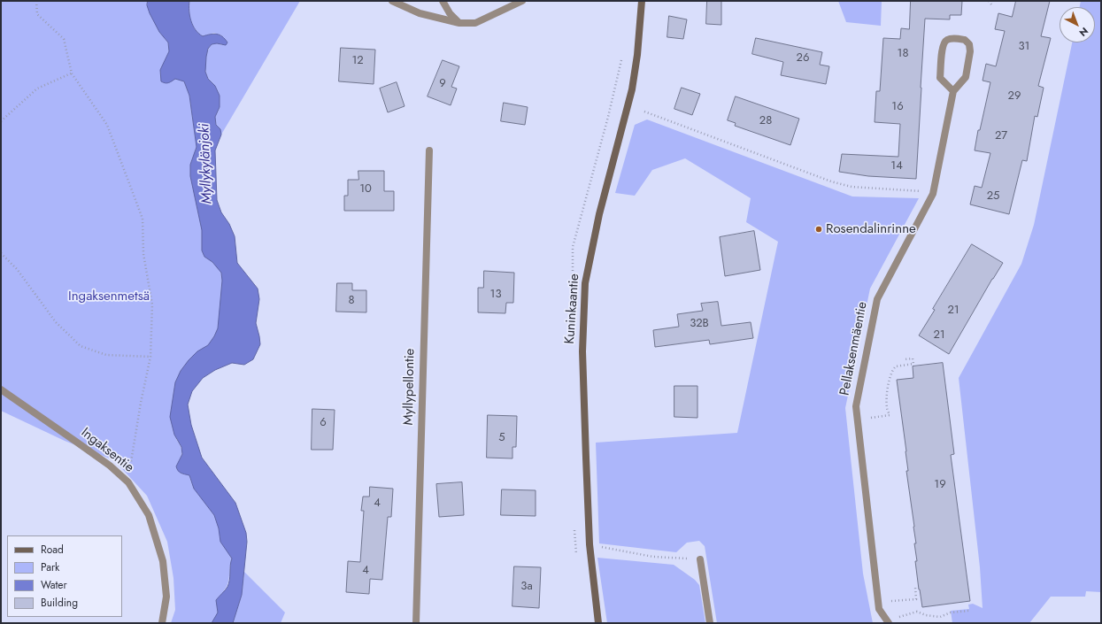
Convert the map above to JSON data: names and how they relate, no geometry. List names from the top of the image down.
{
  "streets": {
    "main road": ["Kuninkaantie"],
    "street": ["Pellaksenmäentie", "Myllypellontie", "Ingaksentie"]
  },
  "water": ["Myllykylänjoki"],
  "parks": ["Ingaksenmetsä"],
  "places": ["Rosendalinrinne"],
  "house_numbers": [
    "31",
    "18",
    "26",
    "12",
    "9",
    "29",
    "16",
    "28",
    "27",
    "14",
    "10",
    "25",
    "13",
    "8",
    "21",
    "32B",
    "21",
    "6",
    "5",
    "19",
    "4",
    "4",
    "3a"
  ],
  "legend": [
    "Road",
    "Park",
    "Water",
    "Building"
  ],
  "north": "bottom right"
}
